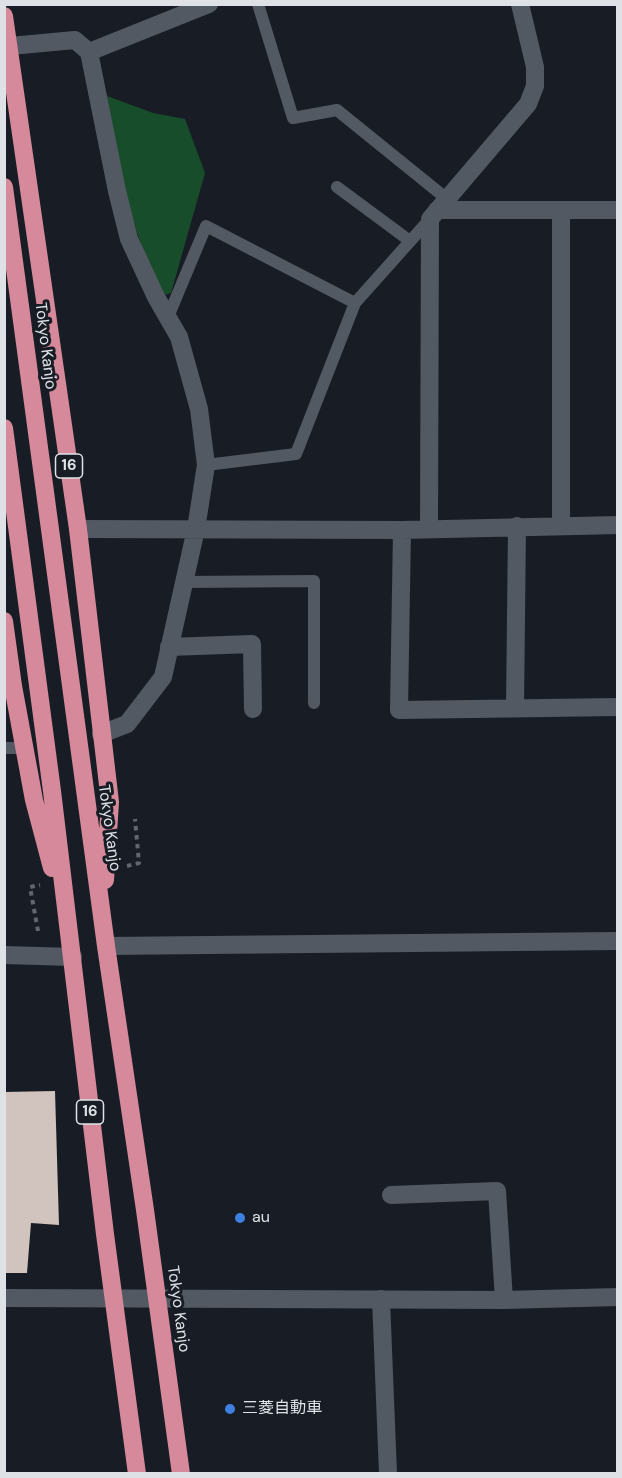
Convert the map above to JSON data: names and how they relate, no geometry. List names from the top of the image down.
{
  "streets": {
    "highway": ["Tokyo Kanjo", "16"]
  },
  "crossings": [
    ["Tokyo Kanjo", "16"]
  ],
  "places": ["au", "三菱自動車"]
}
